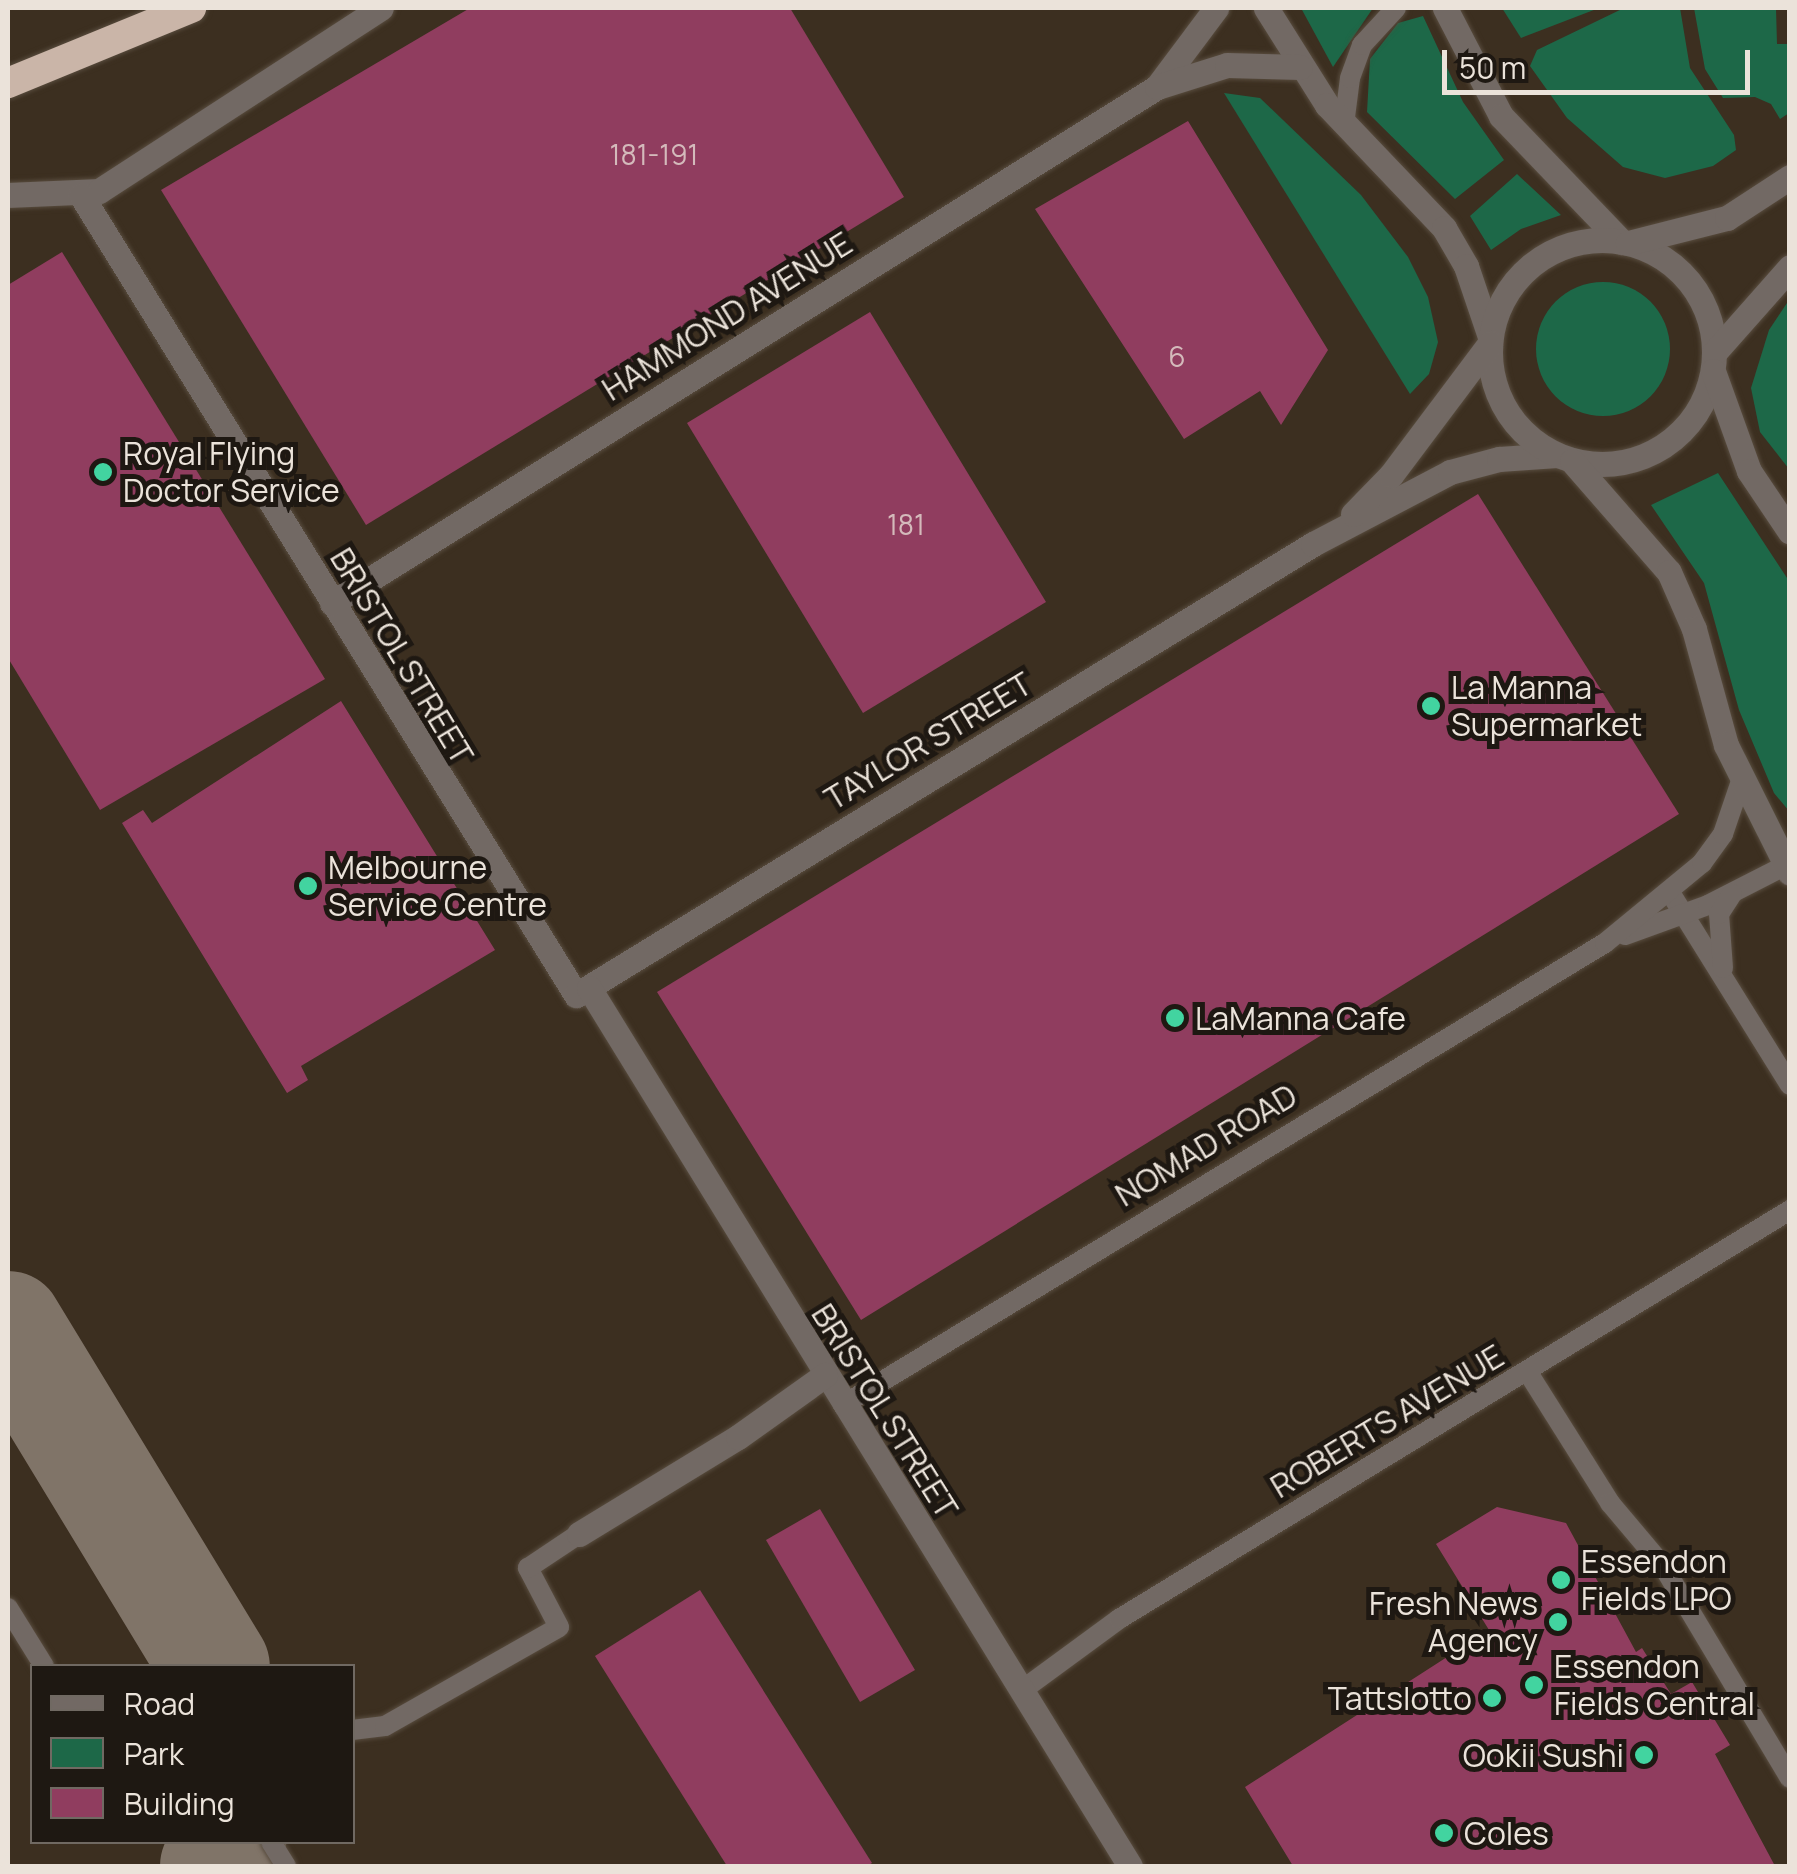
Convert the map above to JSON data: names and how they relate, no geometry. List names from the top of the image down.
{
  "streets": {
    "street": ["HAMMOND AVENUE", "BRISTOL STREET", "TAYLOR STREET"],
    "lane": ["NOMAD ROAD", "ROBERTS AVENUE"]
  },
  "crossings": [
    ["HAMMOND AVENUE", "BRISTOL STREET"],
    ["BRISTOL STREET", "TAYLOR STREET"],
    ["BRISTOL STREET", "NOMAD ROAD"],
    ["BRISTOL STREET", "ROBERTS AVENUE"]
  ],
  "places": [
    "Royal Flying Doctor Service",
    "La Manna Supermarket",
    "Melbourne Service Centre",
    "LaManna Cafe",
    "Essendon Fields LPO",
    "Fresh News Agency",
    "Essendon Fields Central",
    "Tattslotto",
    "Ookii Sushi",
    "Coles"
  ],
  "house_numbers": ["181-191", "6", "181"],
  "legend": ["Road", "Park", "Building"],
  "scale_bar": "50 m"
}
